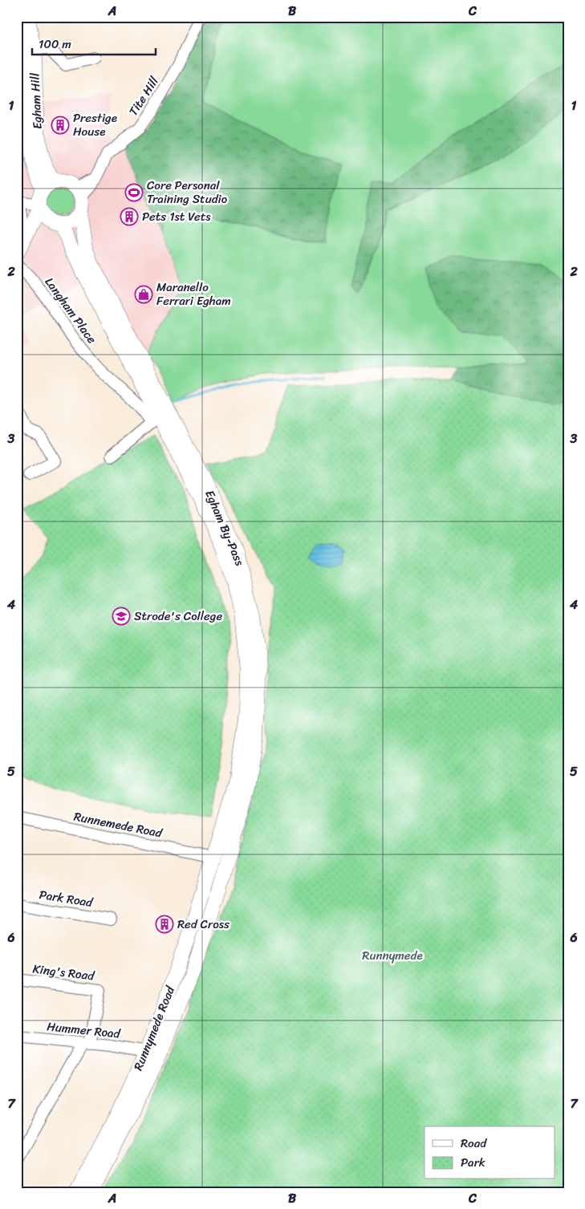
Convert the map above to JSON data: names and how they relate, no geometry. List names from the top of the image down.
{
  "streets": {
    "main road": ["Egham Hill", "Egham By-Pass", "Runnymede Road"],
    "street": [
      "Tite Hill",
      "Langham Place",
      "Runnemede Road",
      "Park Road",
      "King's Road",
      "Hummer Road"
    ]
  },
  "crossings": [
    ["Tite Hill", "Egham Hill"],
    ["Tite Hill", "Egham By-Pass"],
    ["Egham Hill", "Egham By-Pass"],
    ["Egham By-Pass", "Runnemede Road"],
    ["Egham By-Pass", "Runnymede Road"],
    ["Runnemede Road", "Runnymede Road"],
    ["King's Road", "Hummer Road"],
    ["Runnymede Road", "Hummer Road"]
  ],
  "parks": ["Runnymede"],
  "places": {
    "building": ["Prestige House", "Pets 1st Vets", "Red Cross"],
    "sports": ["Core Personal Training Studio"],
    "shop": ["Maranello Ferrari Egham"],
    "school or university": ["Strode's College"]
  },
  "legend": ["Road", "Park"],
  "scale_bar": "100 m",
  "grid": {
    "columns": ["A", "B", "C"],
    "rows": [
      "1",
      "2",
      "3",
      "4",
      "5",
      "6",
      "7"
    ]
  }
}
